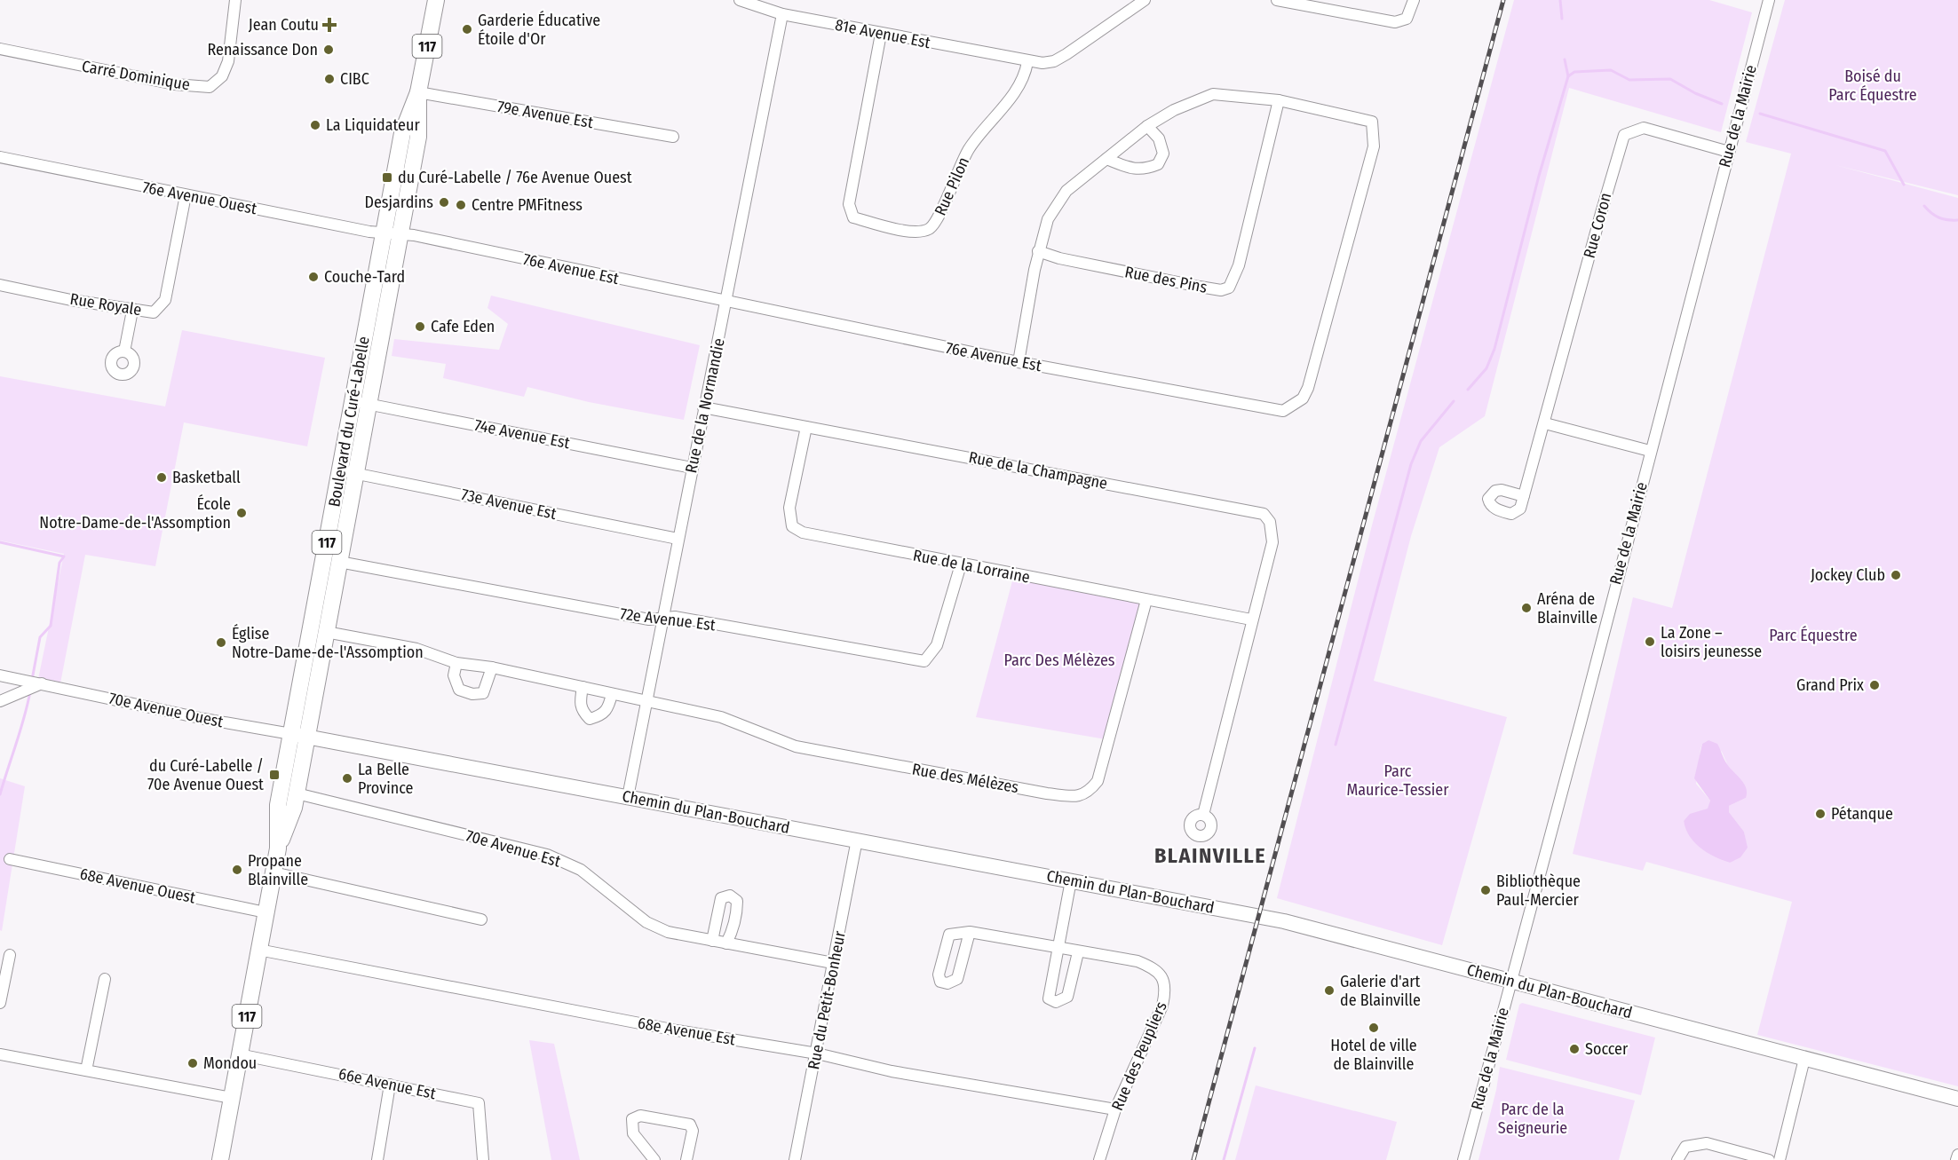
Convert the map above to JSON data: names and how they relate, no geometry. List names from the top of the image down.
{
  "streets": {
    "main road": ["117", "Boulevard du Curé-Labelle"],
    "street": [
      "81e Avenue Est",
      "Carré Dominique",
      "79e Avenue Est",
      "Rue de la Mairie",
      "Rue Pilon",
      "76e Avenue Ouest",
      "Rue Coron",
      "76e Avenue Est",
      "Rue des Pins",
      "Rue Royale",
      "Rue de la Normandie",
      "74e Avenue Est",
      "Rue de la Champagne",
      "73e Avenue Est",
      "Rue de la Lorraine",
      "72e Avenue Est",
      "70e Avenue Ouest",
      "Rue des Mélèzes",
      "Chemin du Plan-Bouchard",
      "70e Avenue Est",
      "68e Avenue Ouest",
      "Rue du Petit-Bonheur",
      "68e Avenue Est",
      "Rue des Peupliers",
      "66e Avenue Est"
    ]
  },
  "crossings": [
    ["81e Avenue Est", "Rue Pilon"],
    ["81e Avenue Est", "Rue de la Normandie"],
    ["79e Avenue Est", "Boulevard du Curé-Labelle"],
    ["Rue de la Mairie", "Rue Coron"],
    ["Rue de la Mairie", "Chemin du Plan-Bouchard"],
    ["76e Avenue Ouest", "76e Avenue Est"],
    ["76e Avenue Ouest", "Rue Royale"],
    ["76e Avenue Ouest", "Boulevard du Curé-Labelle"],
    ["76e Avenue Est", "Rue des Pins"],
    ["76e Avenue Est", "Rue de la Normandie"],
    ["76e Avenue Est", "Boulevard du Curé-Labelle"],
    ["Rue de la Normandie", "74e Avenue Est"],
    ["Rue de la Normandie", "Rue de la Champagne"],
    ["Rue de la Normandie", "73e Avenue Est"],
    ["Rue de la Normandie", "72e Avenue Est"],
    ["Rue de la Normandie", "Rue des Mélèzes"],
    ["Rue de la Normandie", "Chemin du Plan-Bouchard"],
    ["Boulevard du Curé-Labelle", "74e Avenue Est"],
    ["Boulevard du Curé-Labelle", "73e Avenue Est"],
    ["Boulevard du Curé-Labelle", "72e Avenue Est"],
    ["Boulevard du Curé-Labelle", "70e Avenue Ouest"],
    ["Boulevard du Curé-Labelle", "Rue des Mélèzes"],
    ["Boulevard du Curé-Labelle", "Chemin du Plan-Bouchard"],
    ["Boulevard du Curé-Labelle", "70e Avenue Est"],
    ["Boulevard du Curé-Labelle", "68e Avenue Ouest"],
    ["Boulevard du Curé-Labelle", "68e Avenue Est"],
    ["Boulevard du Curé-Labelle", "66e Avenue Est"],
    ["Rue de la Champagne", "Rue de la Lorraine"],
    ["Rue de la Lorraine", "72e Avenue Est"],
    ["Rue de la Lorraine", "Rue des Mélèzes"],
    ["70e Avenue Ouest", "Chemin du Plan-Bouchard"],
    ["Chemin du Plan-Bouchard", "Rue du Petit-Bonheur"],
    ["70e Avenue Est", "Rue du Petit-Bonheur"],
    ["Rue du Petit-Bonheur", "68e Avenue Est"],
    ["68e Avenue Est", "Rue des Peupliers"]
  ],
  "districts": ["BLAINVILLE"],
  "parks": [
    "Boisé du Parc Équestre",
    "Parc Équestre",
    "Parc Des Mélèzes",
    "Parc Maurice-Tessier",
    "Parc de la Seigneurie"
  ],
  "places": {
    "health": ["Jean Coutu"],
    "other": [
      "Garderie Éducative Étoile d'Or",
      "Renaissance Don",
      "CIBC",
      "La Liquidateur",
      "Desjardins",
      "Centre PMFitness",
      "Couche-Tard",
      "Cafe Eden",
      "Basketball",
      "École Notre-Dame-de-l'Assomption",
      "Jockey Club",
      "Aréna de Blainville",
      "La Zone – loisirs jeunesse",
      "Église Notre-Dame-de-l'Assomption",
      "Grand Prix",
      "La Belle Province",
      "Pétanque",
      "Propane Blainville",
      "Bibliothèque Paul-Mercier",
      "Galerie d'art de Blainville",
      "Hotel de ville de Blainville",
      "Soccer",
      "Mondou"
    ],
    "transit": ["du Curé-Labelle / 76e Avenue Ouest", "du Curé-Labelle / 70e Avenue Ouest"]
  }
}
